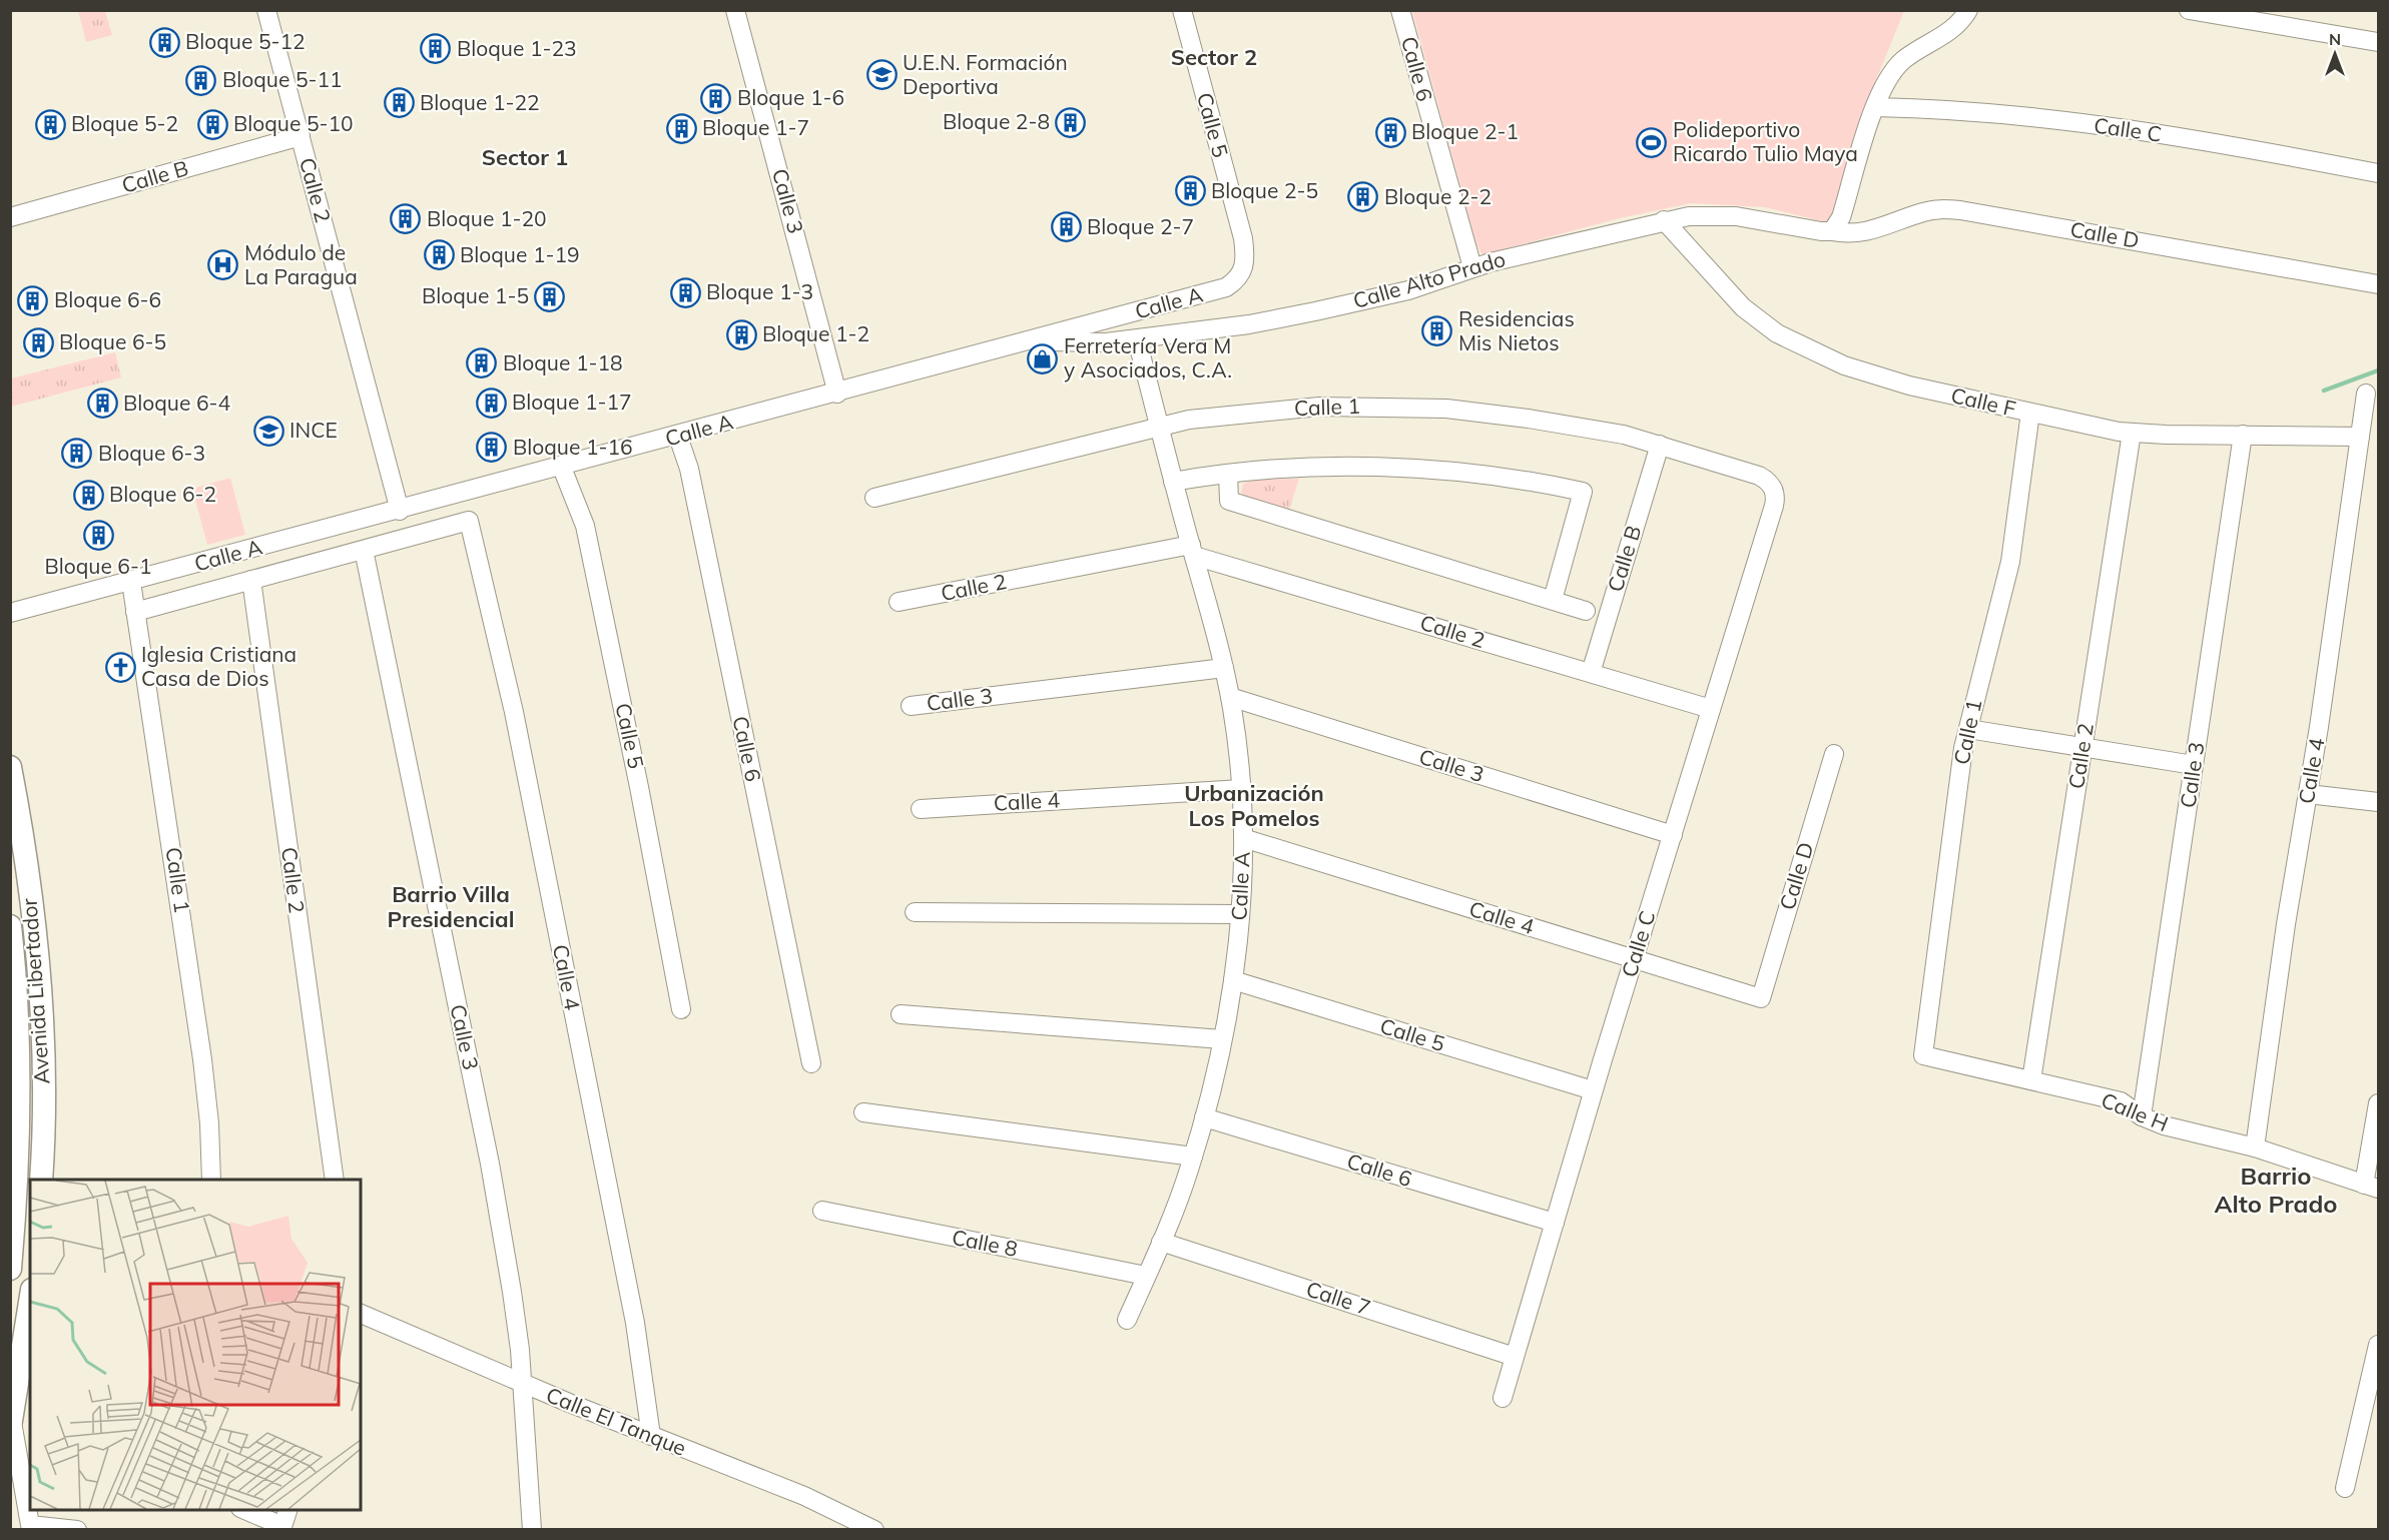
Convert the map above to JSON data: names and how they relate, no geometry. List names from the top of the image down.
{
  "streets": {
    "main road": ["Avenida Libertador"],
    "street": [
      "Calle 6",
      "Calle 5",
      "Calle C",
      "Calle B",
      "Calle 2",
      "Calle 3",
      "Calle D",
      "Calle Alto Prado",
      "Calle A",
      "Calle F",
      "Calle 1",
      "Calle 4",
      "Calle H",
      "Calle 8",
      "Calle 7",
      "Calle El Tanque"
    ]
  },
  "crossings": [
    ["Calle 6", "Calle C"],
    ["Calle 6", "Calle Alto Prado"],
    ["Calle 6", "Calle A"],
    ["Calle 5", "Calle C"],
    ["Calle 5", "Calle A"],
    ["Calle C", "Calle 2"],
    ["Calle C", "Calle 3"],
    ["Calle C", "Calle 1"],
    ["Calle C", "Calle 4"],
    ["Calle C", "Calle 7"],
    ["Calle B", "Calle 2"],
    ["Calle B", "Calle 1"],
    ["Calle 2", "Calle A"],
    ["Calle 2", "Calle F"],
    ["Calle 2", "Calle 4"],
    ["Calle 2", "Calle H"],
    ["Calle 3", "Calle A"],
    ["Calle 3", "Calle F"],
    ["Calle 3", "Calle H"],
    ["Calle 3", "Calle El Tanque"],
    ["Calle D", "Calle Alto Prado"],
    ["Calle D", "Calle 4"],
    ["Calle Alto Prado", "Calle A"],
    ["Calle Alto Prado", "Calle F"],
    ["Calle A", "Calle 1"],
    ["Calle A", "Calle 4"],
    ["Calle A", "Calle 8"],
    ["Calle A", "Calle 7"],
    ["Calle F", "Calle 1"],
    ["Calle F", "Calle 4"],
    ["Calle 1", "Calle H"],
    ["Calle 4", "Calle H"],
    ["Calle 4", "Calle El Tanque"]
  ],
  "districts": [
    "Sector 2",
    "Sector 1",
    "Urbanización Los Pomelos",
    "Barrio Villa Presidencial",
    "Barrio Alto Prado"
  ],
  "places": {
    "building": [
      "Bloque 5-12",
      "Bloque 1-23",
      "Bloque 5-11",
      "Bloque 1-6",
      "Bloque 1-22",
      "Bloque 2-8",
      "Bloque 5-2",
      "Bloque 5-10",
      "Bloque 1-7",
      "Bloque 2-1",
      "Bloque 2-5",
      "Bloque 2-2",
      "Bloque 1-20",
      "Bloque 2-7",
      "Bloque 1-19",
      "Bloque 1-3",
      "Bloque 1-5",
      "Bloque 6-6",
      "Residencias Mis Nietos",
      "Bloque 1-2",
      "Bloque 6-5",
      "Bloque 1-18",
      "Bloque 1-17",
      "Bloque 6-4",
      "Bloque 1-16",
      "Bloque 6-3",
      "Bloque 6-2",
      "Bloque 6-1"
    ],
    "school or university": ["U.E.N. Formación Deportiva", "INCE"],
    "sports": ["Polideportivo Ricardo Tulio Maya"],
    "hospital": ["Módulo de La Paragua"],
    "shop": ["Ferretería Vera M y Asociados, C.A."],
    "church": ["Iglesia Cristiana Casa de Dios"]
  },
  "north": "top"
}
